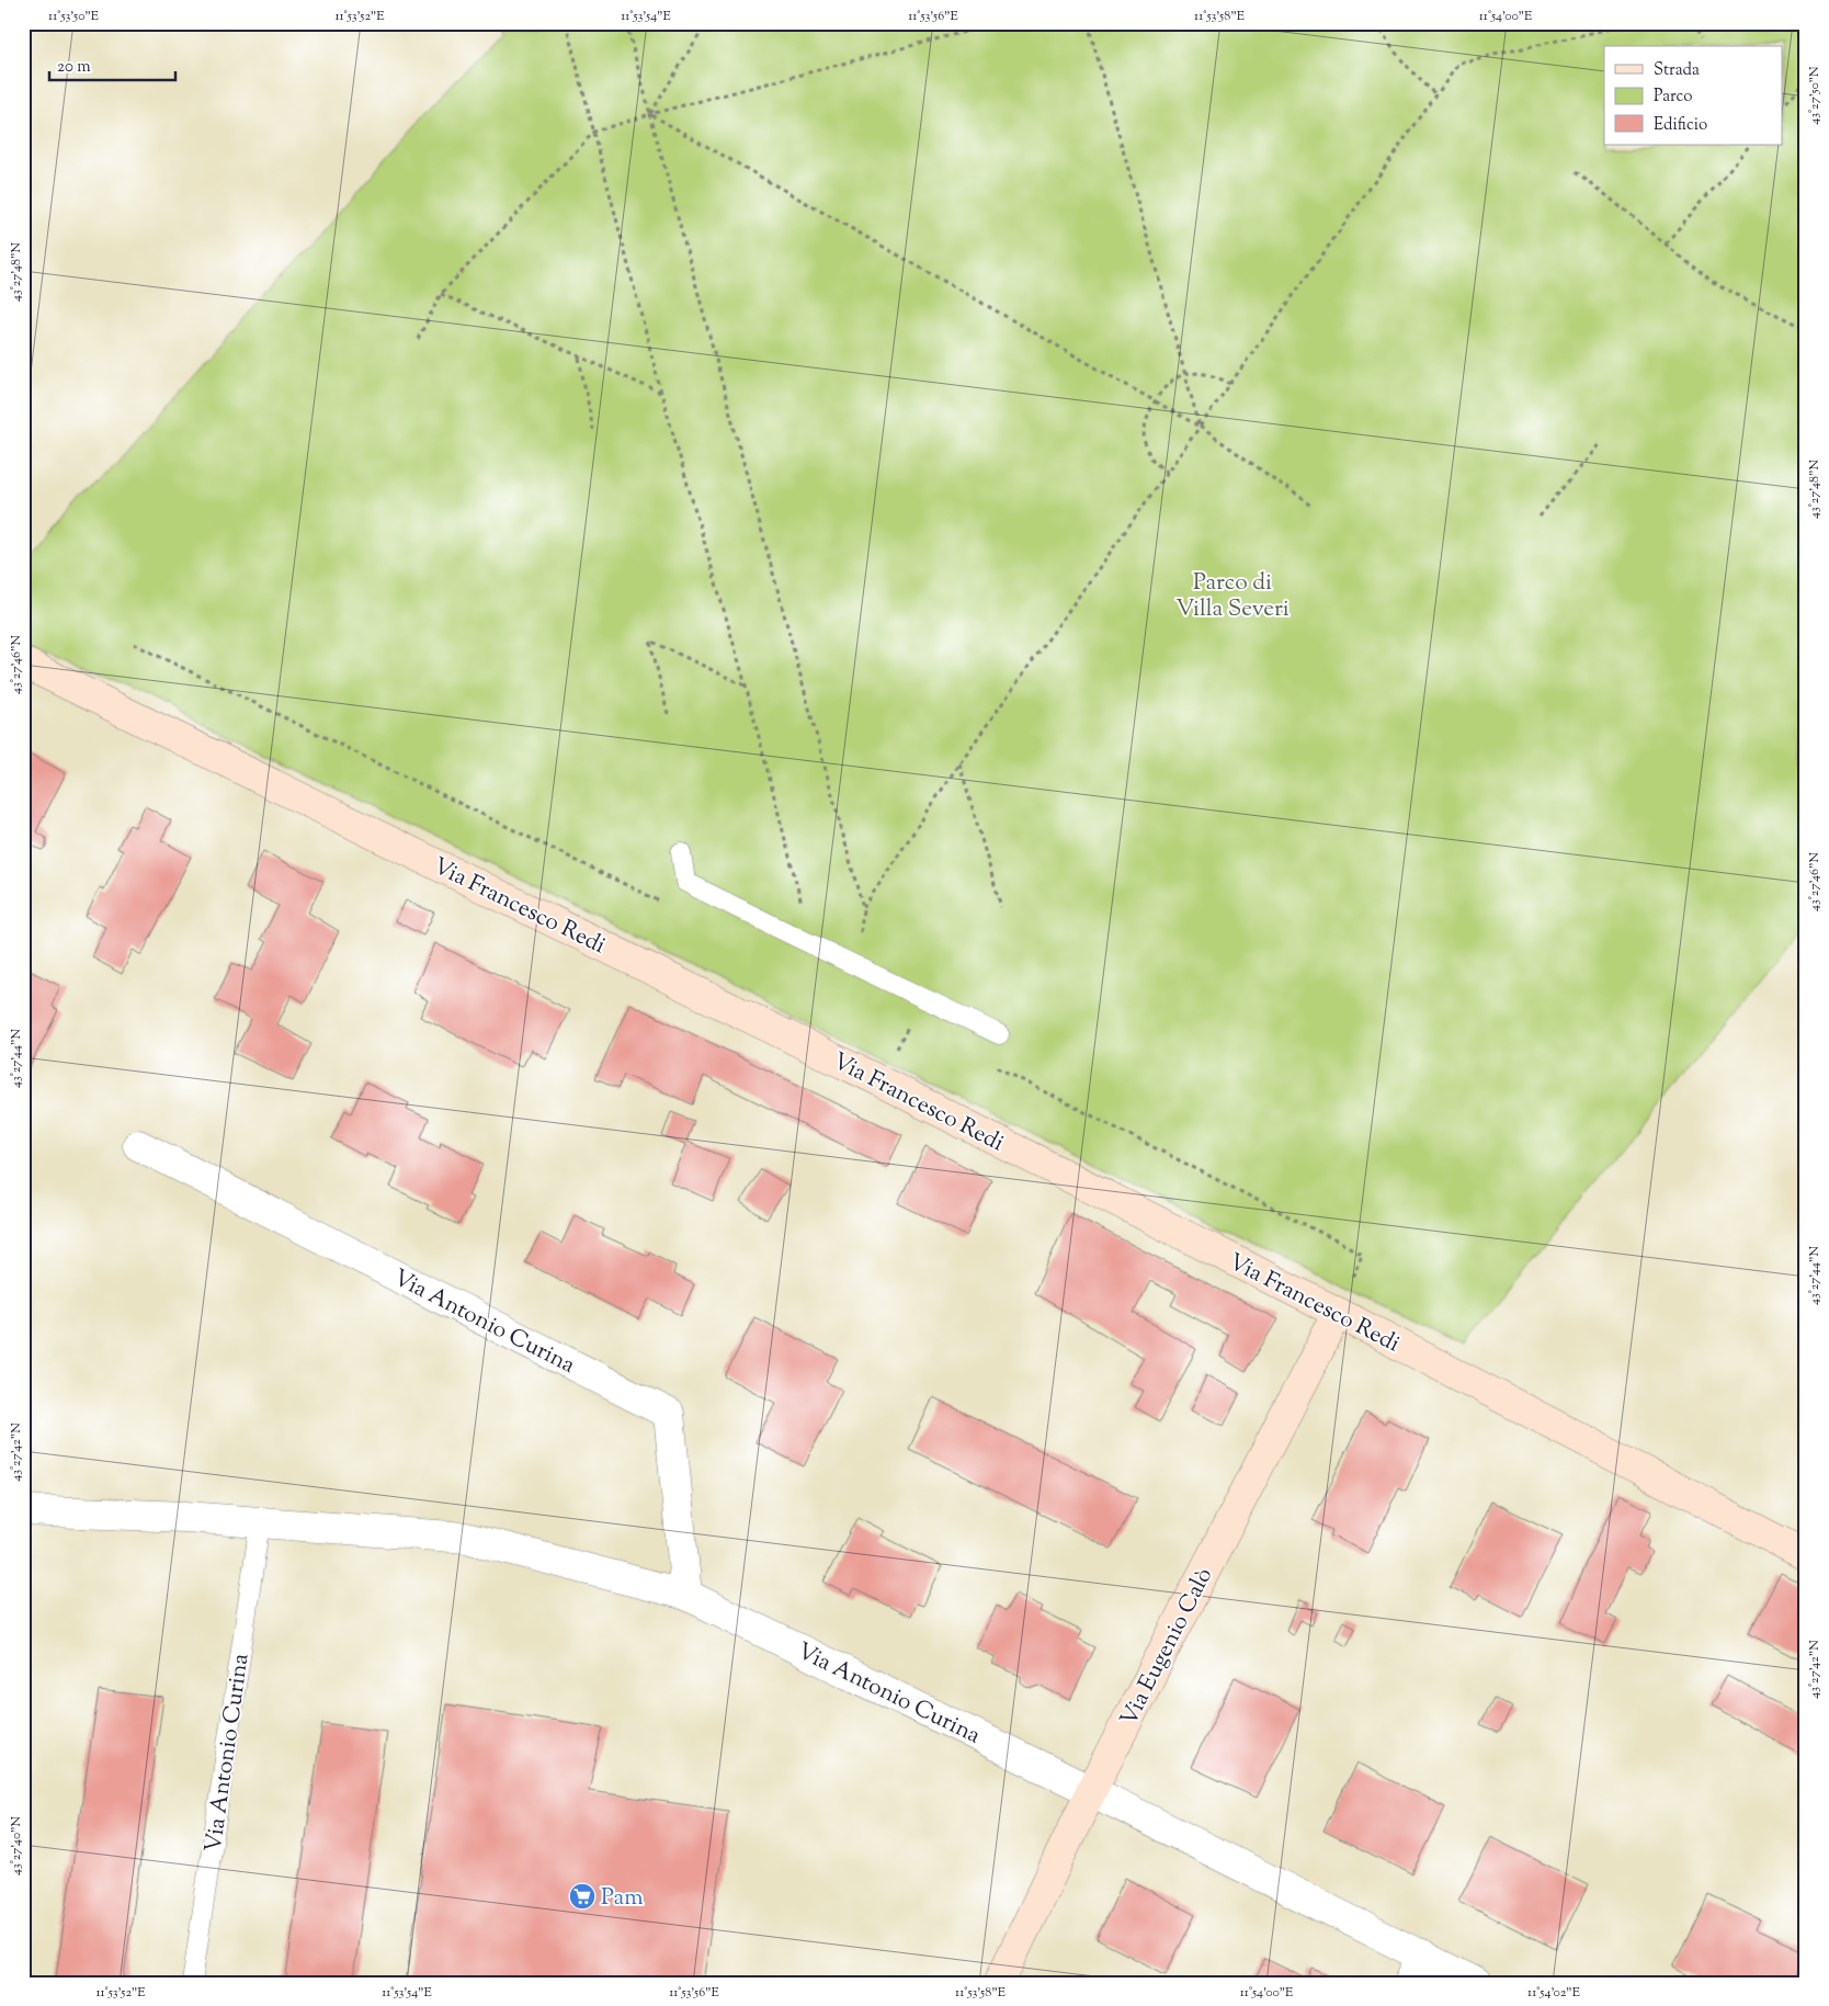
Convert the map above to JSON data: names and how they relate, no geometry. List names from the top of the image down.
{
  "streets": {
    "street": ["Via Francesco Redi", "Via Antonio Curina", "Via Eugenio Calò"]
  },
  "crossings": [
    ["Via Francesco Redi", "Via Eugenio Calò"],
    ["Via Antonio Curina", "Via Eugenio Calò"]
  ],
  "parks": ["Parco di Villa Severi"],
  "places": {
    "supermarket": ["Pam"]
  },
  "legend": ["Strada", "Parco", "Edificio"],
  "scale_bar": "20 m",
  "coordinates": [
    "11°53'50\"E",
    "11°53'52\"E",
    "11°53'54\"E",
    "11°53'56\"E",
    "11°53'58\"E",
    "11°54'00\"E",
    "43°27'50\"N",
    "43°27'48\"N",
    "43°27'46\"N",
    "43°27'44\"N",
    "43°27'42\"N",
    "43°27'40\"N",
    "11°54'02\"E"
  ]
}
